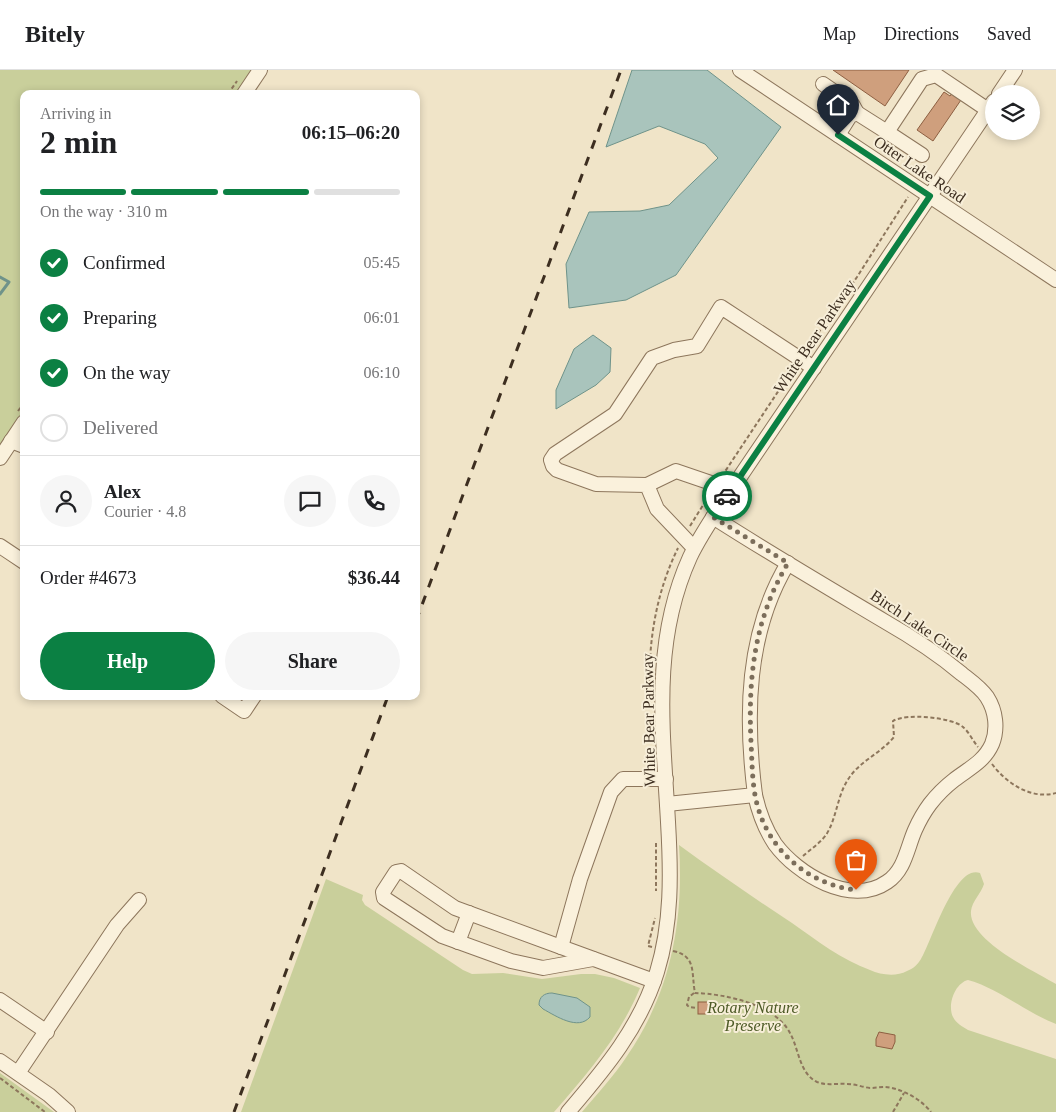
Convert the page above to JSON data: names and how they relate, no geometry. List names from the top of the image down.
{
  "streets": {
    "street": ["Otter Lake Road", "White Bear Parkway", "Birch Lake Circle"]
  },
  "crossings": [
    ["Otter Lake Road", "White Bear Parkway"],
    ["White Bear Parkway", "Birch Lake Circle"]
  ],
  "parks": ["Rotary Nature Preserve"],
  "page": {
    "header": "Bitely",
    "nav": ["Map", "Directions", "Saved"],
    "heading": ["2 min", "Arriving in", "06:15–06:20"],
    "panel": [
      "Alex",
      "Courier · 4.8",
      "Order #4673",
      "$36.44"
    ],
    "bar": "On the way · 310 m",
    "list": [
      ["Confirmed", "05:45"],
      ["Preparing", "06:01"],
      ["On the way", "06:10"],
      "Delivered"
    ],
    "buttons": ["Help", "Share"]
  }
}
